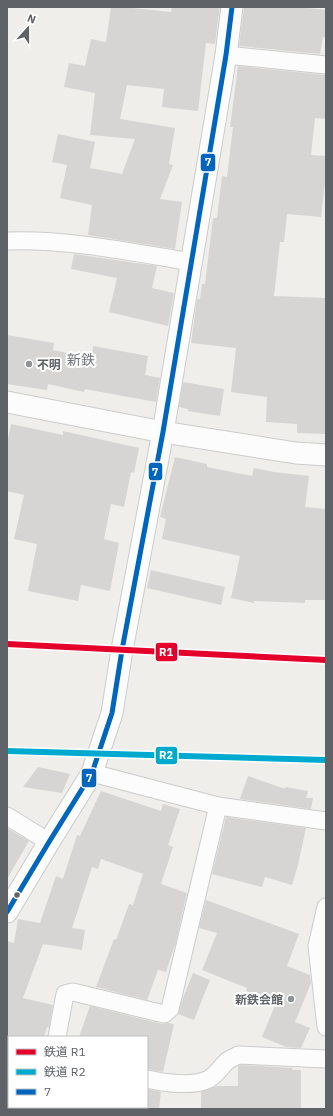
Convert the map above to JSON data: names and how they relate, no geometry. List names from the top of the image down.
{
  "districts": ["新鉄"],
  "places": ["不明", "新鉄会館"],
  "lines": ["transit line 7", "rail line R1", "rail line R2"],
  "legend": ["鉄道 R1", "鉄道 R2", "7"],
  "north": "top"
}
